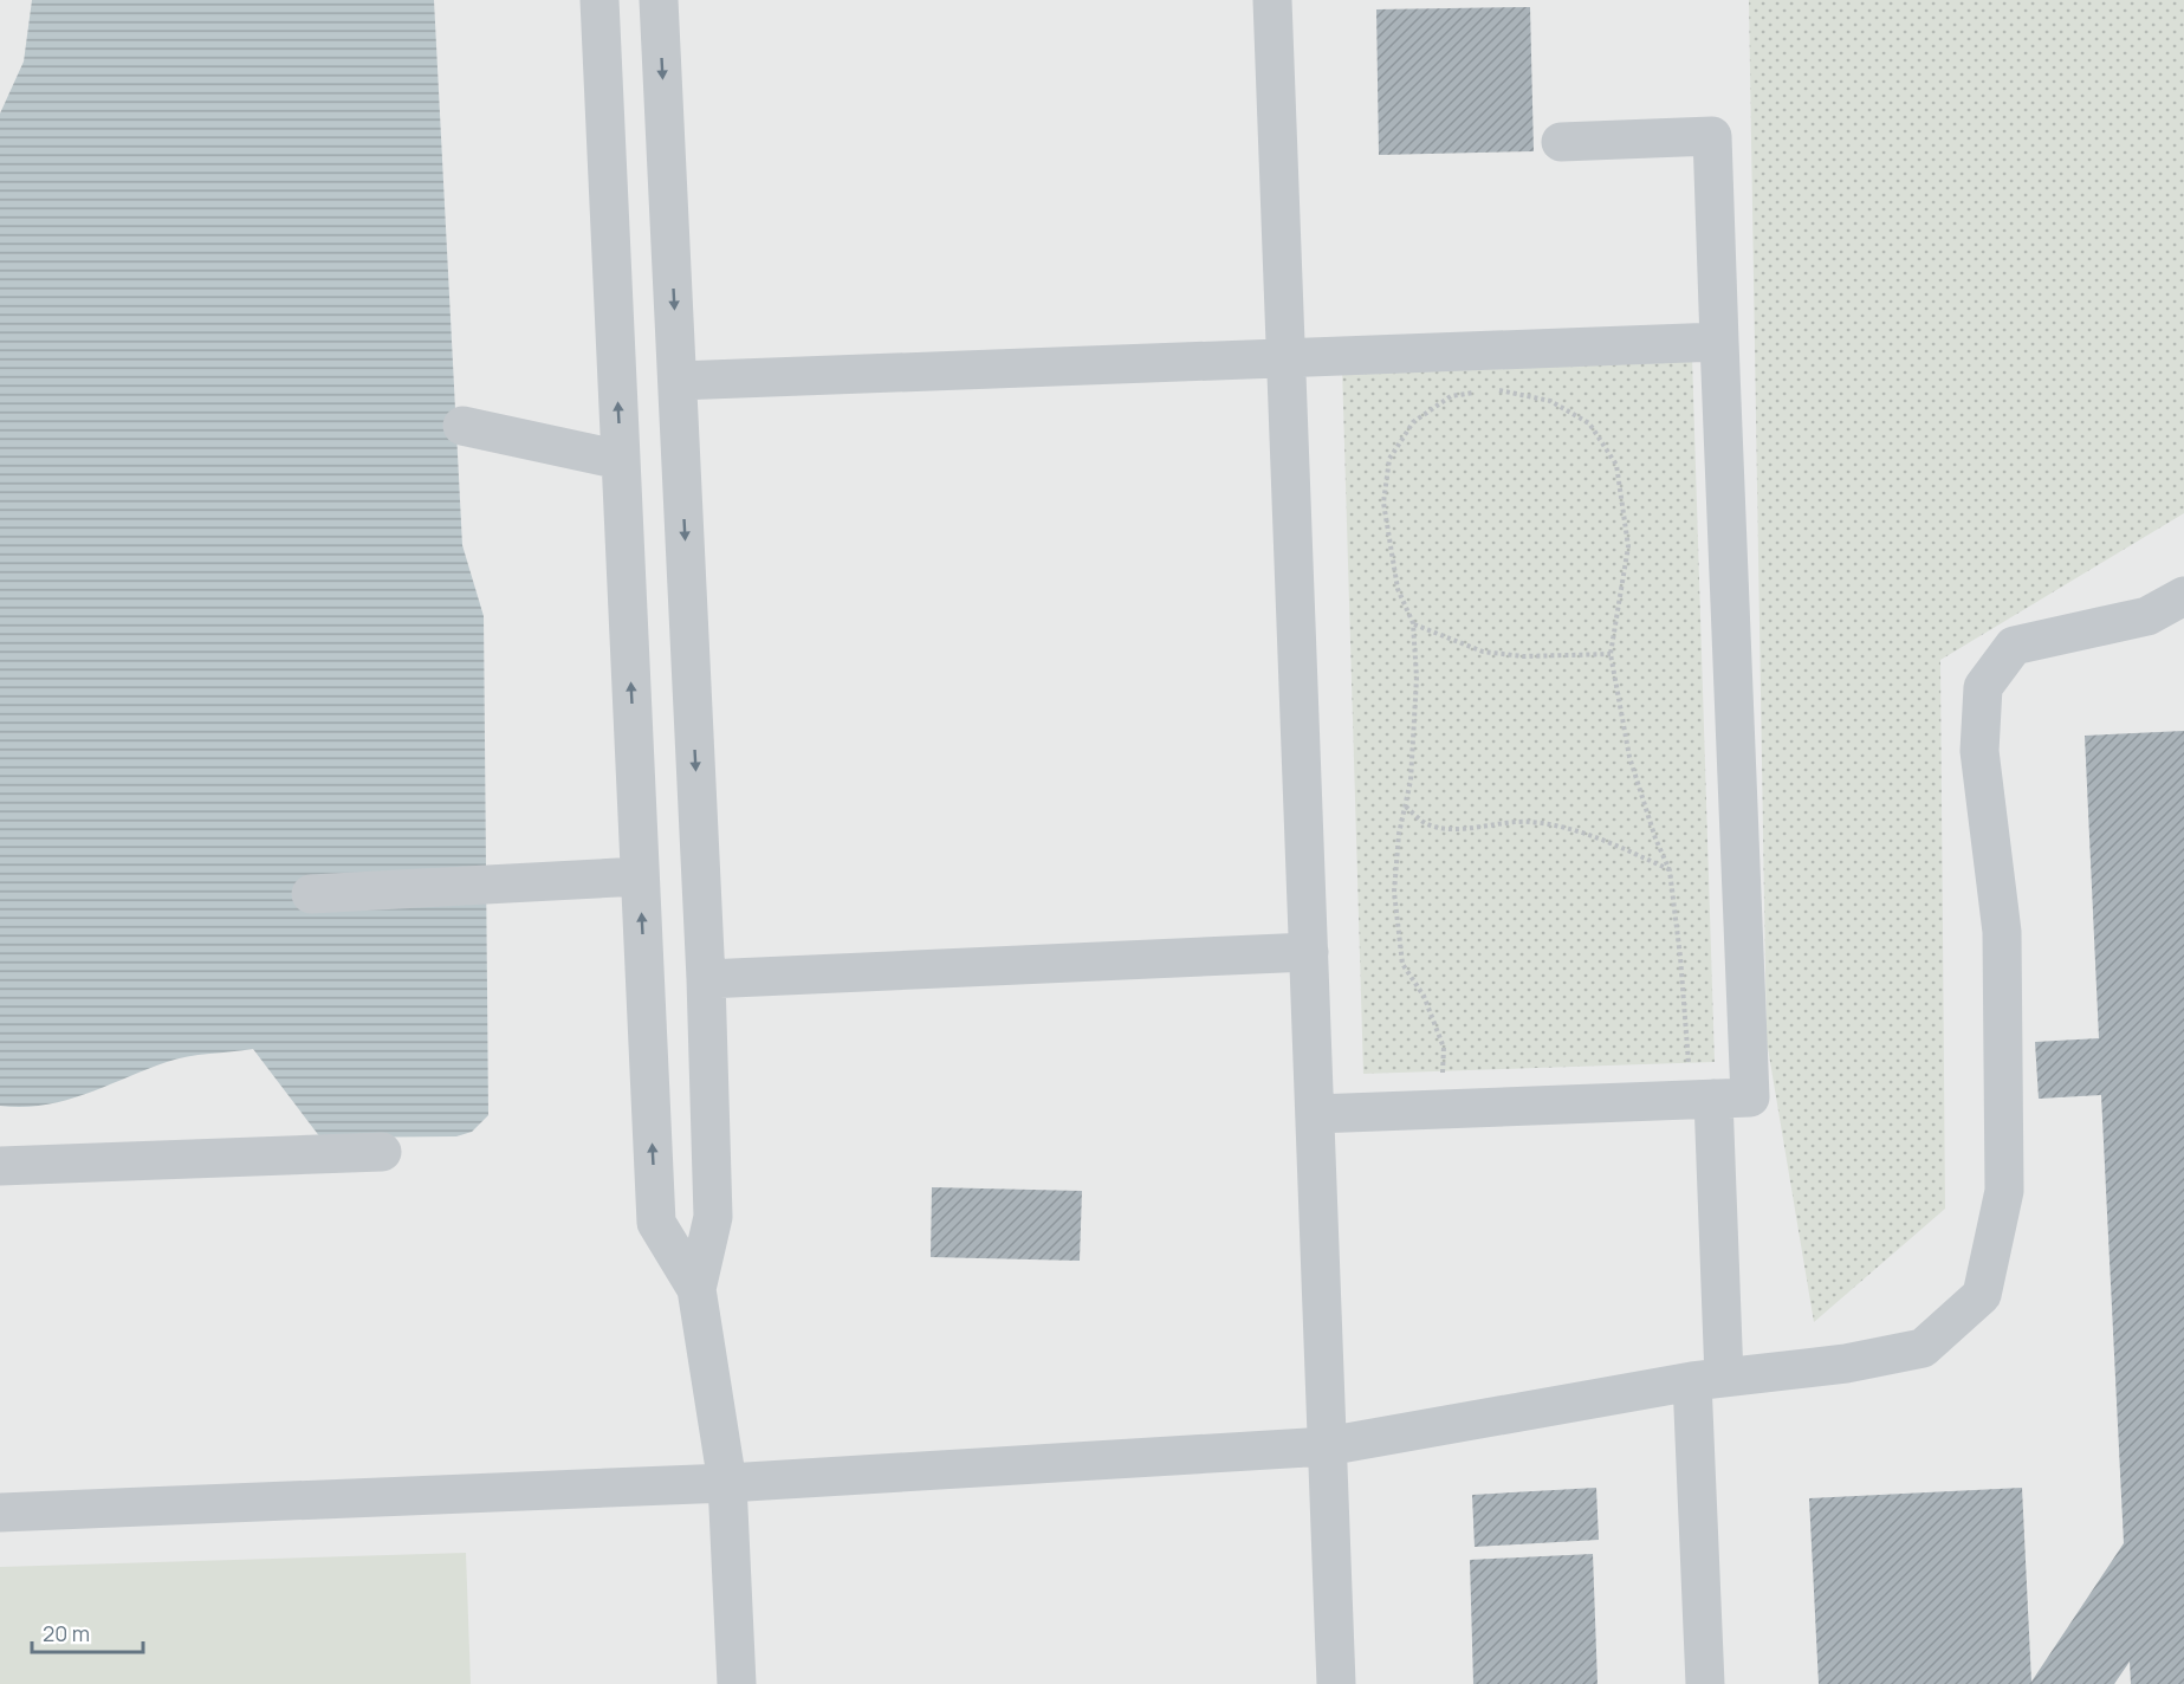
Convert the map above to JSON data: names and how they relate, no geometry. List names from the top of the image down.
{
  "scale_bar": "20 m"
}
